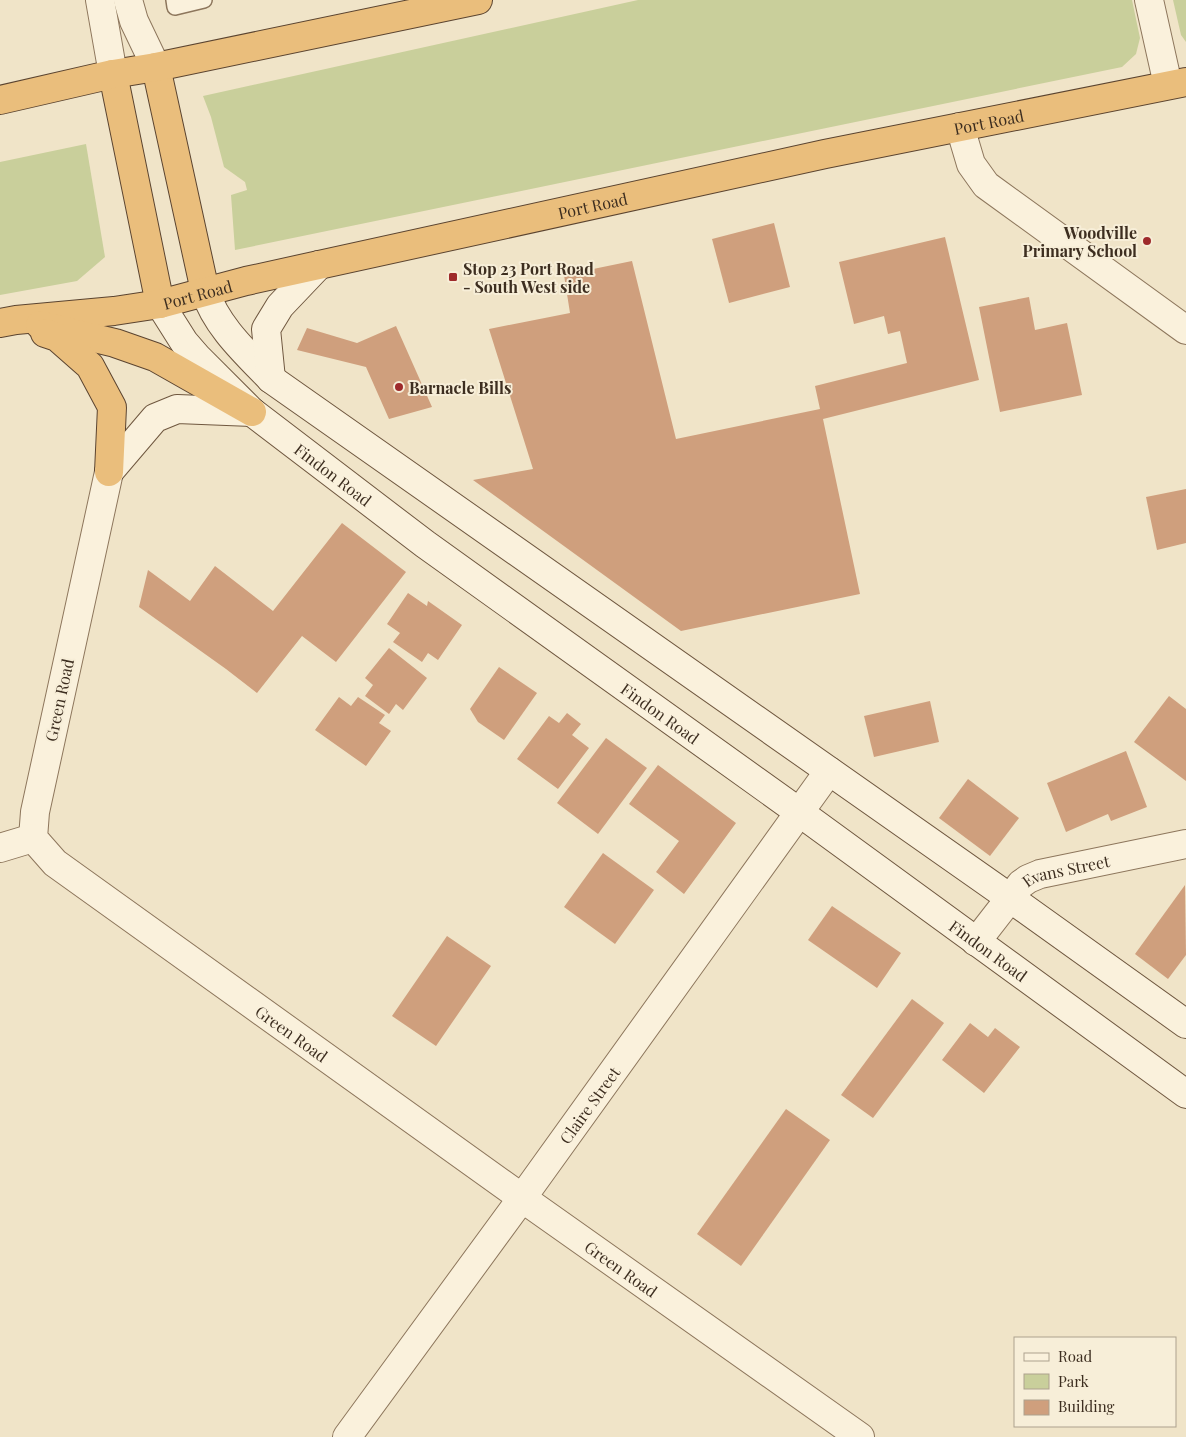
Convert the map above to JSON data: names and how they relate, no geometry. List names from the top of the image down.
{
  "streets": {
    "highway": ["Port Road"],
    "street": [
      "Findon Road",
      "Green Road",
      "Evans Street",
      "Claire Street"
    ]
  },
  "crossings": [
    ["Port Road", "Findon Road"],
    ["Findon Road", "Evans Street"],
    ["Findon Road", "Claire Street"],
    ["Green Road", "Claire Street"]
  ],
  "places": {
    "other": ["Woodville Primary School", "Barnacle Bills"],
    "transit": ["Stop 23 Port Road - South West side"]
  },
  "legend": ["Road", "Park", "Building"]
}
